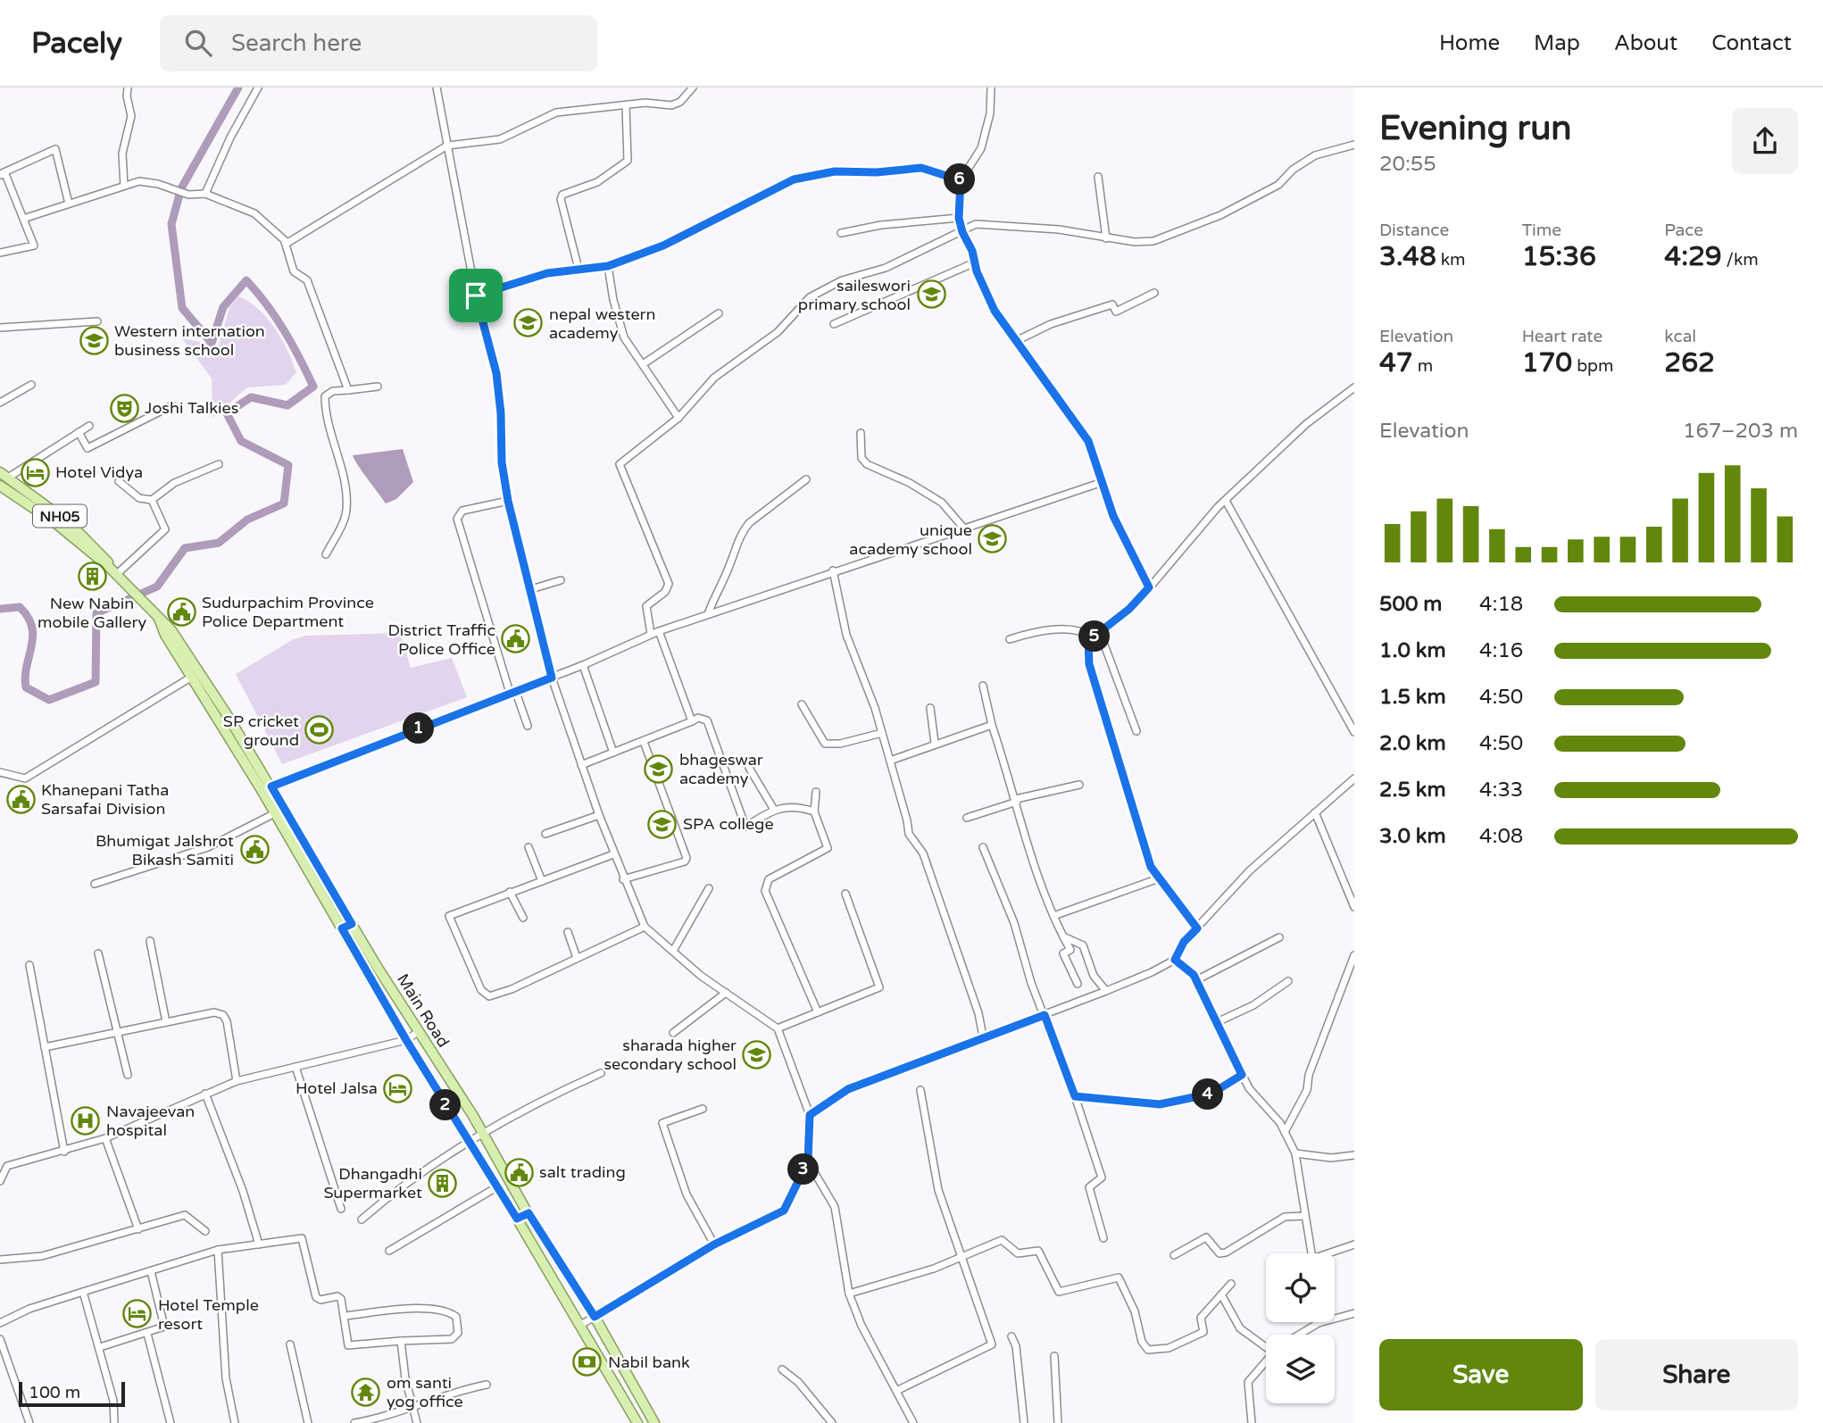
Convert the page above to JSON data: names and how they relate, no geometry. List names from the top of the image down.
{
  "streets": {
    "main road": ["NH05", "Main Road"]
  },
  "crossings": [
    ["NH05", "Main Road"]
  ],
  "places": {
    "school or university": [
      "saileswori primary school",
      "nepal western academy",
      "Western internation business school",
      "unique academy school",
      "bhageswar academy",
      "SPA college",
      "sharada higher secondary school"
    ],
    "theatre": ["Joshi Talkies"],
    "hotel": ["Hotel Vidya", "Hotel Jalsa", "Hotel Temple resort"],
    "building": ["New Nabin mobile Gallery", "Dhangadhi Supermarket"],
    "public building": [
      "Sudurpachim Province Police Department",
      "District Traffic Police Office",
      "Khanepani Tatha Sarsafai Division",
      "Bhumigat Jalshrot Bikash Samiti",
      "salt trading"
    ],
    "sports": ["SP cricket ground"],
    "hospital": ["Navajeevan hospital"],
    "bank": ["Nabil bank"],
    "temple": ["om santi yog office"]
  },
  "scale_bar": "100 m",
  "page": {
    "header": "Pacely",
    "search": "Search here",
    "nav": [
      "Home",
      "Map",
      "About",
      "Contact"
    ],
    "heading": ["Evening run", "20:55"],
    "pins": [
      "6",
      "5",
      "1",
      "4",
      "2",
      "3"
    ],
    "stats": [
      ["Distance", "3.48 km"],
      ["Time", "15:36"],
      ["Pace", "4:29 /km"],
      ["Elevation", "47 m"],
      ["Heart rate", "170 bpm"],
      ["kcal", "262"]
    ],
    "chart": ["Elevation", "167–203 m"],
    "list": [
      {
        "name": "500 m",
        "note": "4:18"
      },
      {
        "name": "1.0 km",
        "note": "4:16"
      },
      {
        "name": "1.5 km",
        "note": "4:50"
      },
      {
        "name": "2.0 km",
        "note": "4:50"
      },
      {
        "name": "2.5 km",
        "note": "4:33"
      },
      {
        "name": "3.0 km",
        "note": "4:08"
      }
    ],
    "buttons": ["Save", "Share"],
    "scale": "100 m"
  }
}
